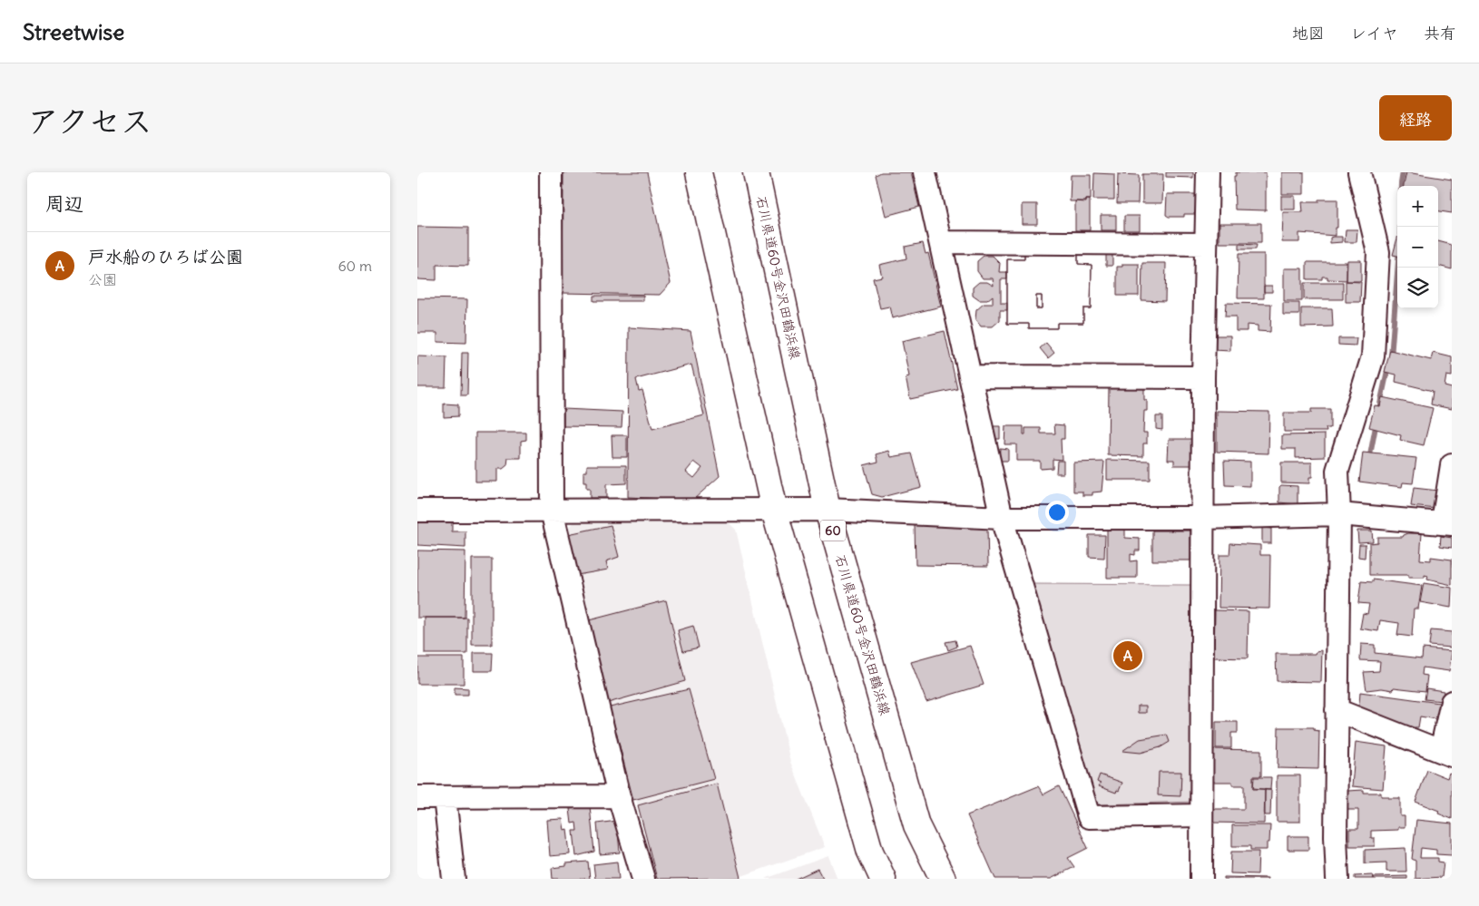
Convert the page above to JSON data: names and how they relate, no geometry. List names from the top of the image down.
{
  "streets": {
    "main road": ["石川県道60号金沢田鶴浜線", "60"]
  },
  "page": {
    "header": "Streetwise",
    "nav": ["地図", "レイヤ", "共有"],
    "title": "アクセス",
    "buttons": "経路",
    "heading": "周辺",
    "map_buttons": ["+", "−"],
    "list": [
      {
        "mark": "A",
        "name": "戸水船のひろば公園",
        "note": "公園",
        "value": "60 m"
      }
    ],
    "pins": "A"
  }
}
